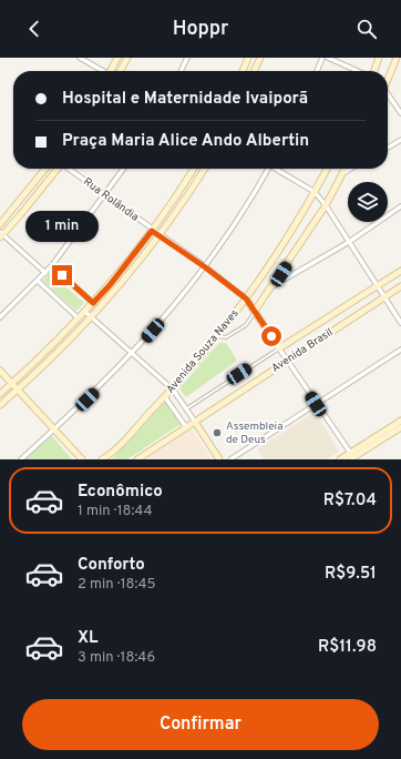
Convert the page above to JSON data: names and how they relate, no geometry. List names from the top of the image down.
{
  "streets": {
    "street": ["Rua Rolândia", "Avenida Brasil", "Avenida Souza Naves"]
  },
  "crossings": [
    ["Rua Rolândia", "Avenida Souza Naves"]
  ],
  "places": ["Assembleia de Deus"],
  "page": {
    "header": "Hoppr",
    "banner": ["Hospital e Maternidade Ivaiporã", "Praça Maria Alice Ando Albertin"],
    "bubble": "1 min",
    "list": [
      {
        "name": "Econômico",
        "note": "1 min · 18:44",
        "value": "R$7.04"
      },
      {
        "name": "Conforto",
        "note": "2 min · 18:45",
        "value": "R$9.51"
      },
      {
        "name": "XL",
        "note": "3 min · 18:46",
        "value": "R$11.98"
      }
    ],
    "buttons": "Confirmar"
  }
}
